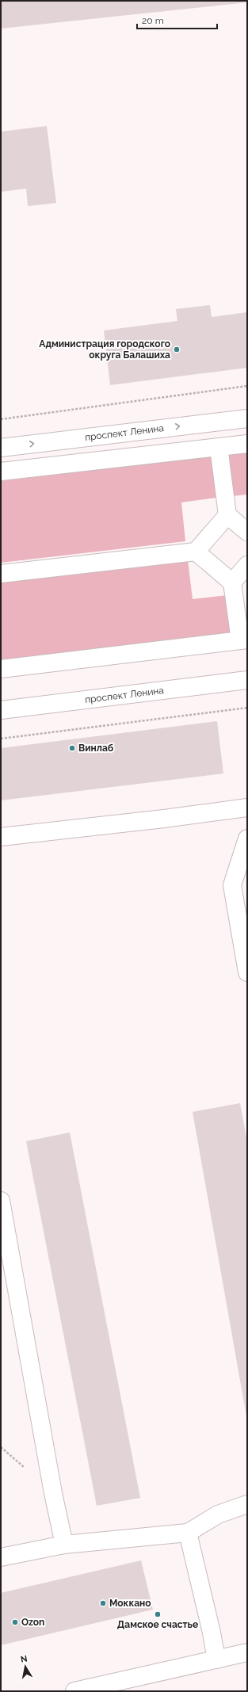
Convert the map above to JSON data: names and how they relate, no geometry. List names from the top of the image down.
{
  "streets": {
    "street": ["проспект Ленина"]
  },
  "places": [
    "Администрация городского округа Балашиха",
    "Винлаб",
    "Моккано",
    "Дамское счастье",
    "Ozon"
  ],
  "scale_bar": "20 m",
  "north": "top"
}
